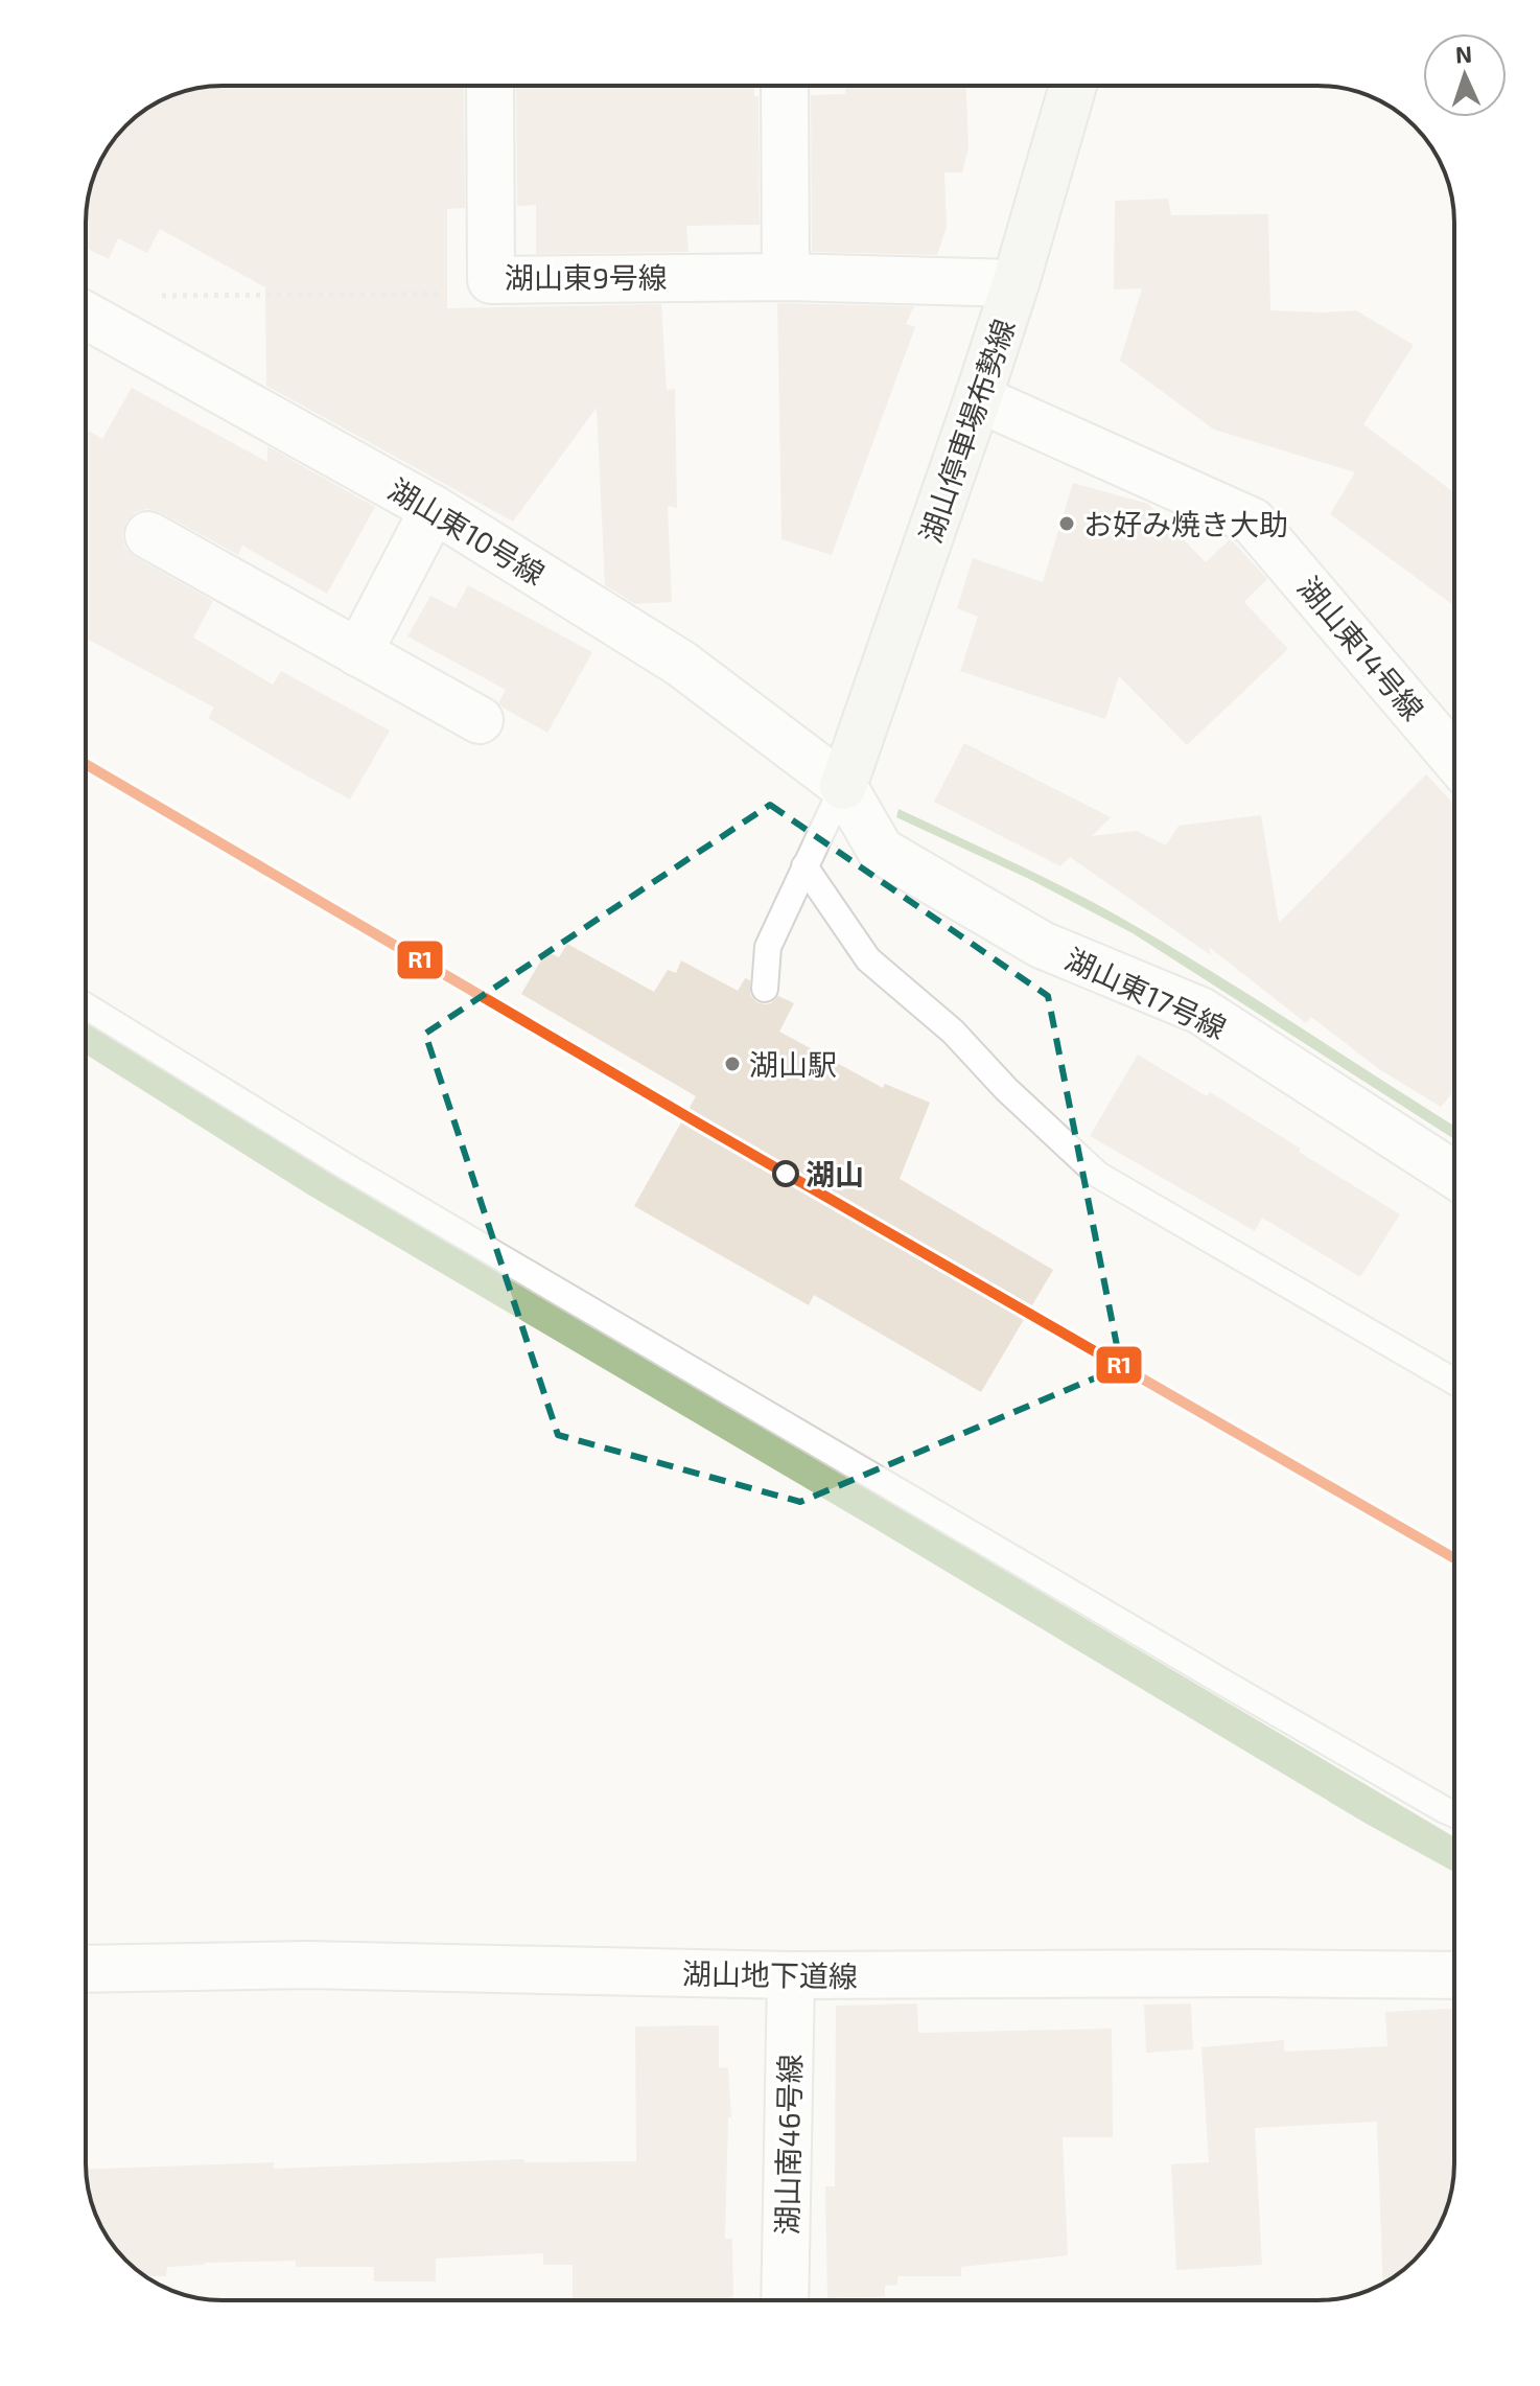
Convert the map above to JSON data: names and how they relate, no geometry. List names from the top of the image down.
{
  "streets": {
    "main road": ["湖山停車場布勢線"],
    "street": [
      "湖山東9号線",
      "湖山東10号線",
      "湖山東14号線",
      "湖山東17号線",
      "湖山地下道線",
      "湖山南46号線"
    ]
  },
  "crossings": [
    ["湖山東9号線", "湖山停車場布勢線"],
    ["湖山停車場布勢線", "湖山東10号線"],
    ["湖山停車場布勢線", "湖山東14号線"],
    ["湖山停車場布勢線", "湖山東17号線"],
    ["湖山東10号線", "湖山東17号線"],
    ["湖山地下道線", "湖山南46号線"]
  ],
  "places": ["お好み焼き大助", "湖山駅", "湖山"],
  "lines": ["transit line R1"],
  "north": "top"
}
